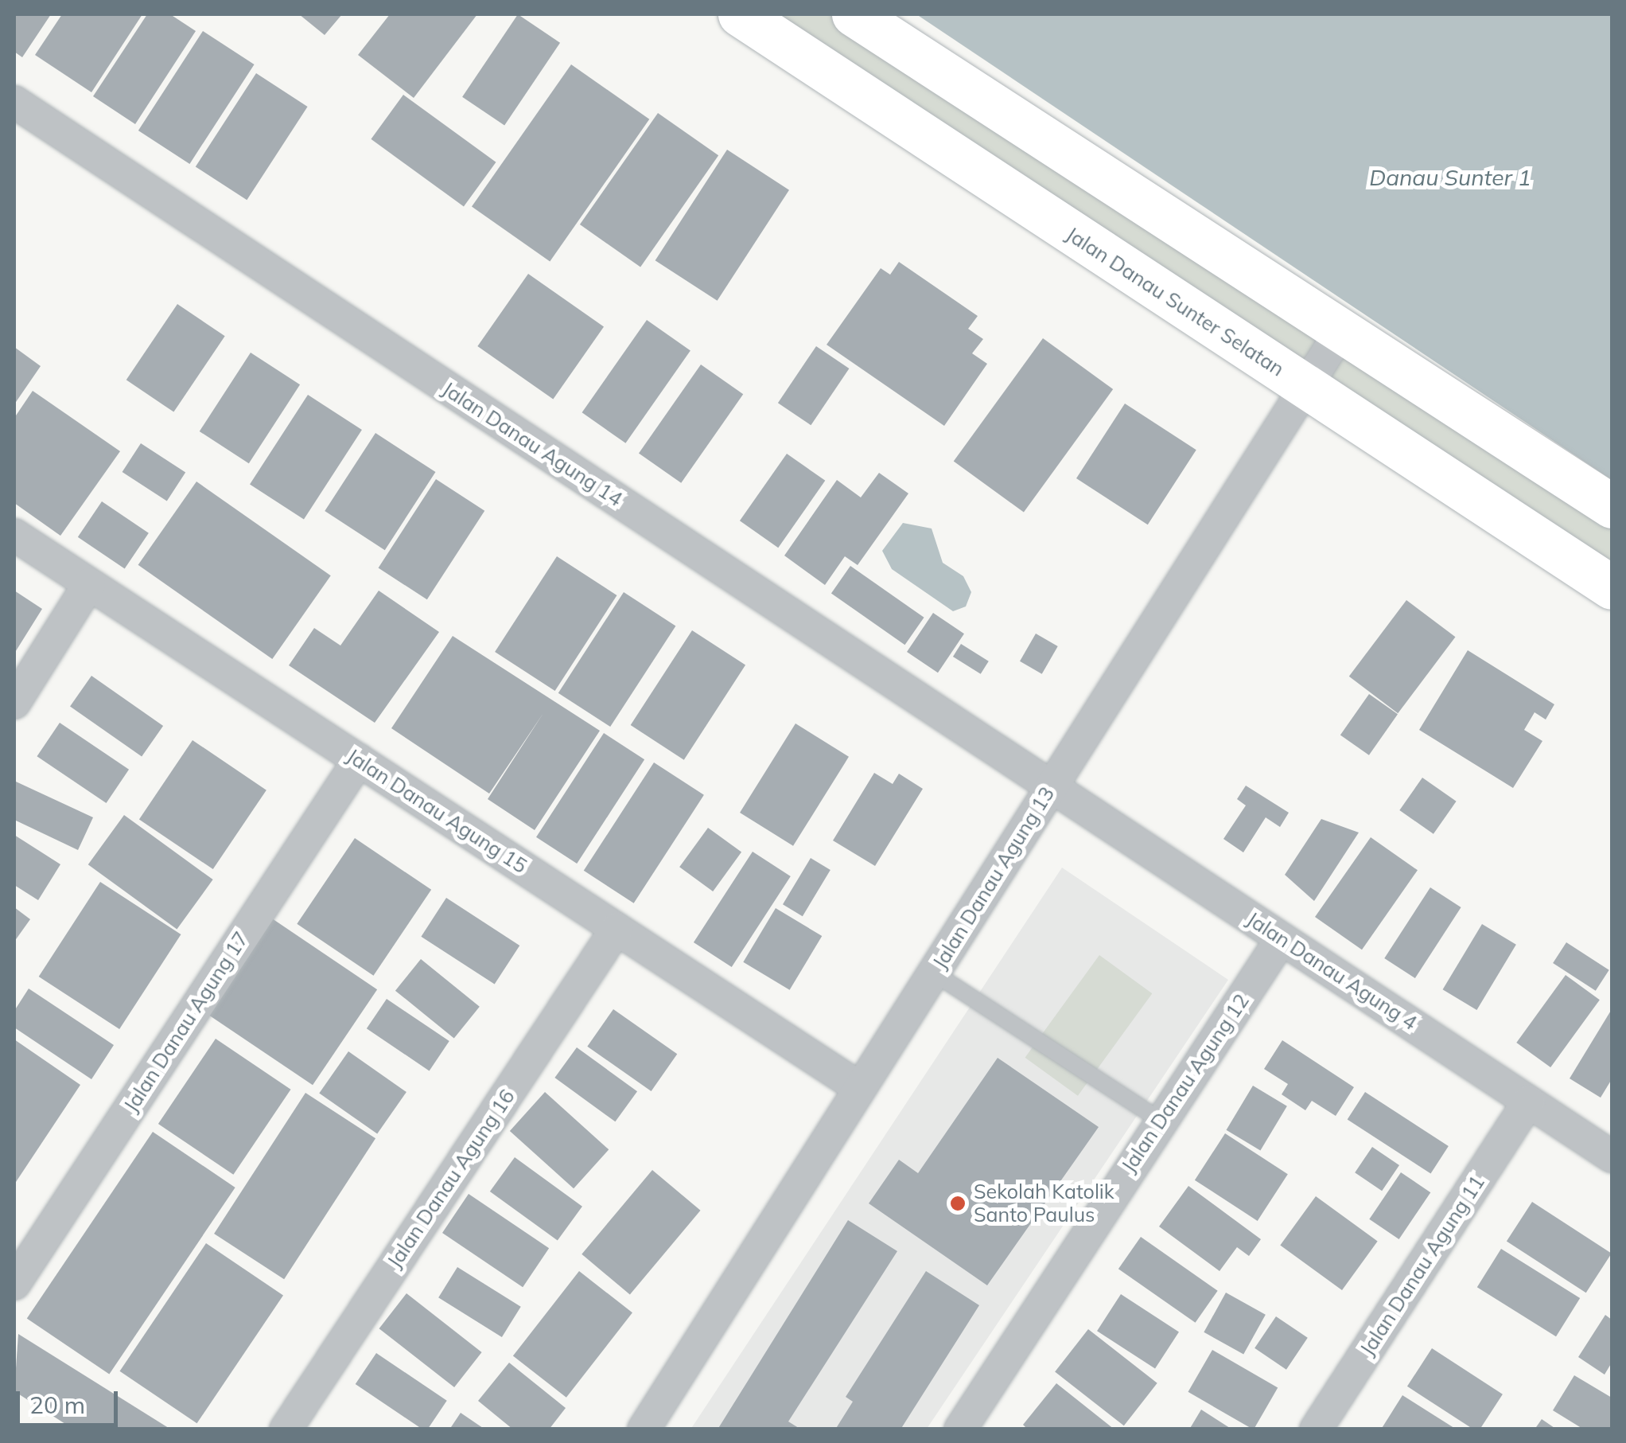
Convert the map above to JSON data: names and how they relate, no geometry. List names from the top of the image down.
{
  "streets": {
    "street": [
      "Jalan Danau Sunter Selatan",
      "Jalan Danau Agung 14",
      "Jalan Danau Agung 15",
      "Jalan Danau Agung 13",
      "Jalan Danau Agung 4",
      "Jalan Danau Agung 17",
      "Jalan Danau Agung 12",
      "Jalan Danau Agung 16",
      "Jalan Danau Agung 11"
    ]
  },
  "crossings": [
    ["Jalan Danau Sunter Selatan", "Jalan Danau Agung 13"],
    ["Jalan Danau Agung 14", "Jalan Danau Agung 13"],
    ["Jalan Danau Agung 14", "Jalan Danau Agung 4"],
    ["Jalan Danau Agung 15", "Jalan Danau Agung 13"],
    ["Jalan Danau Agung 15", "Jalan Danau Agung 17"],
    ["Jalan Danau Agung 15", "Jalan Danau Agung 16"],
    ["Jalan Danau Agung 13", "Jalan Danau Agung 4"],
    ["Jalan Danau Agung 4", "Jalan Danau Agung 12"],
    ["Jalan Danau Agung 4", "Jalan Danau Agung 11"]
  ],
  "water": ["Danau Sunter 1"],
  "places": ["Sekolah Katolik Santo Paulus"],
  "scale_bar": "20 m"
}
